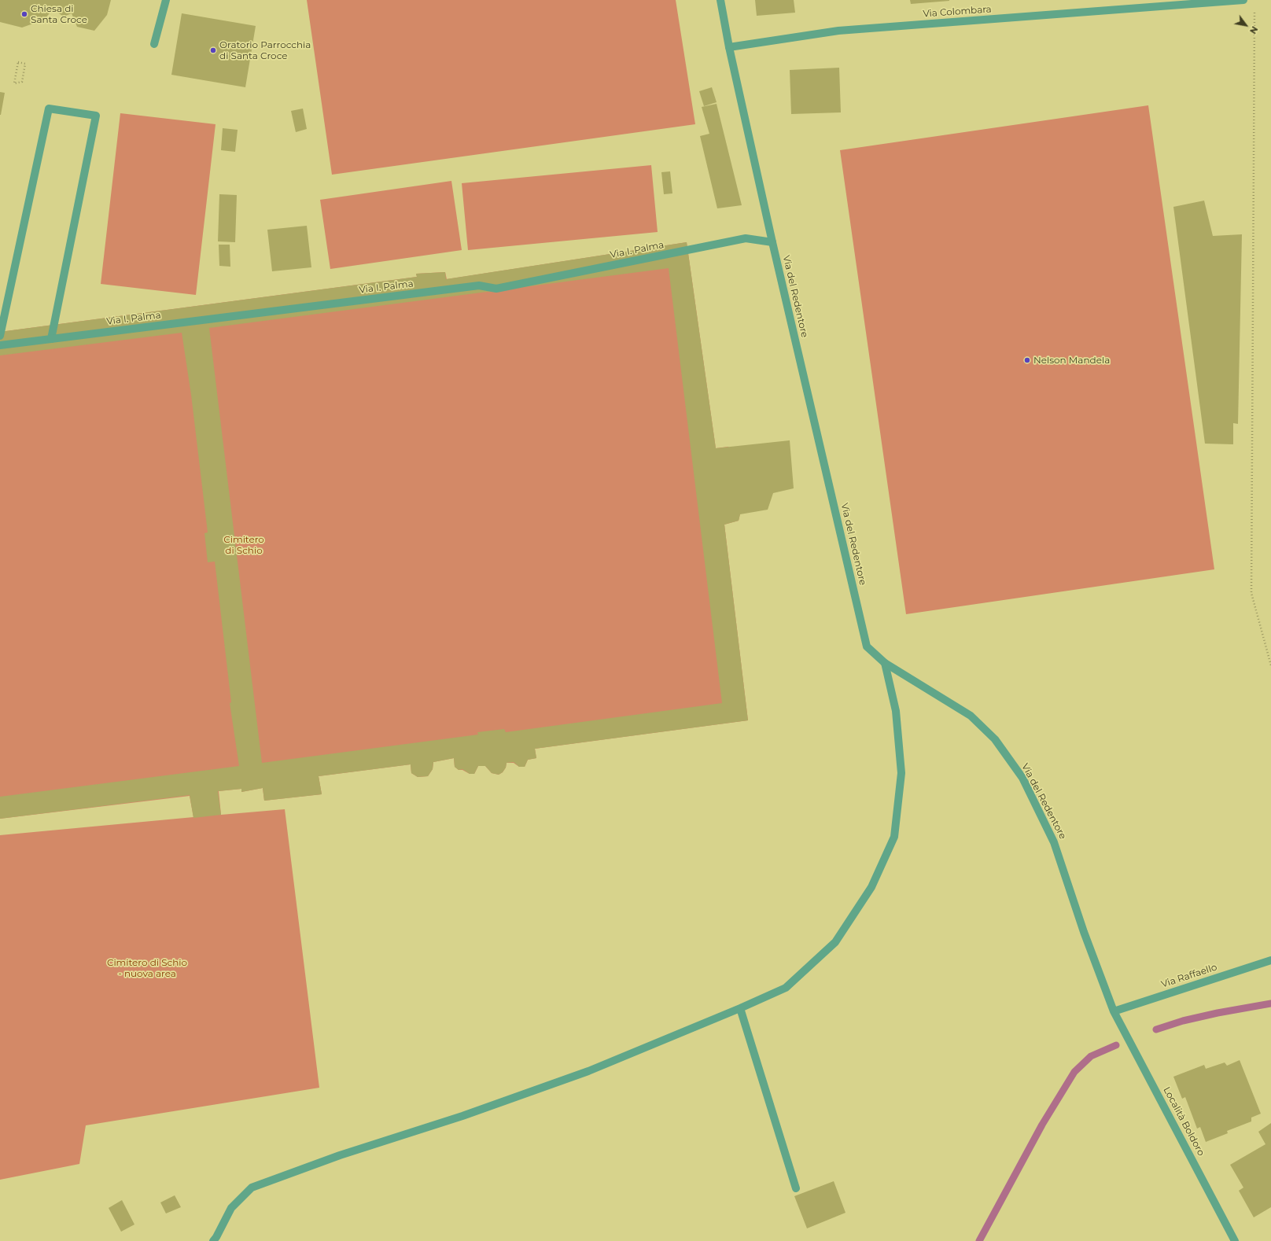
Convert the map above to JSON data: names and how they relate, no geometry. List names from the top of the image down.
{
  "streets": {
    "street": [
      "Via Colombara",
      "Via I. Palma",
      "Via del Redentore",
      "Via Raffaello",
      "Località Boldoro"
    ]
  },
  "crossings": [
    ["Via Colombara", "Via del Redentore"],
    ["Via I. Palma", "Via del Redentore"],
    ["Via del Redentore", "Via Raffaello"],
    ["Via del Redentore", "Località Boldoro"],
    ["Via Raffaello", "Località Boldoro"]
  ],
  "parks": ["Cimitero di Schio", "Cimitero di Schio - nuova area"],
  "places": ["Chiesa di Santa Croce", "Oratorio Parrocchia di Santa Croce", "Nelson Mandela"],
  "north": "bottom right"
}
